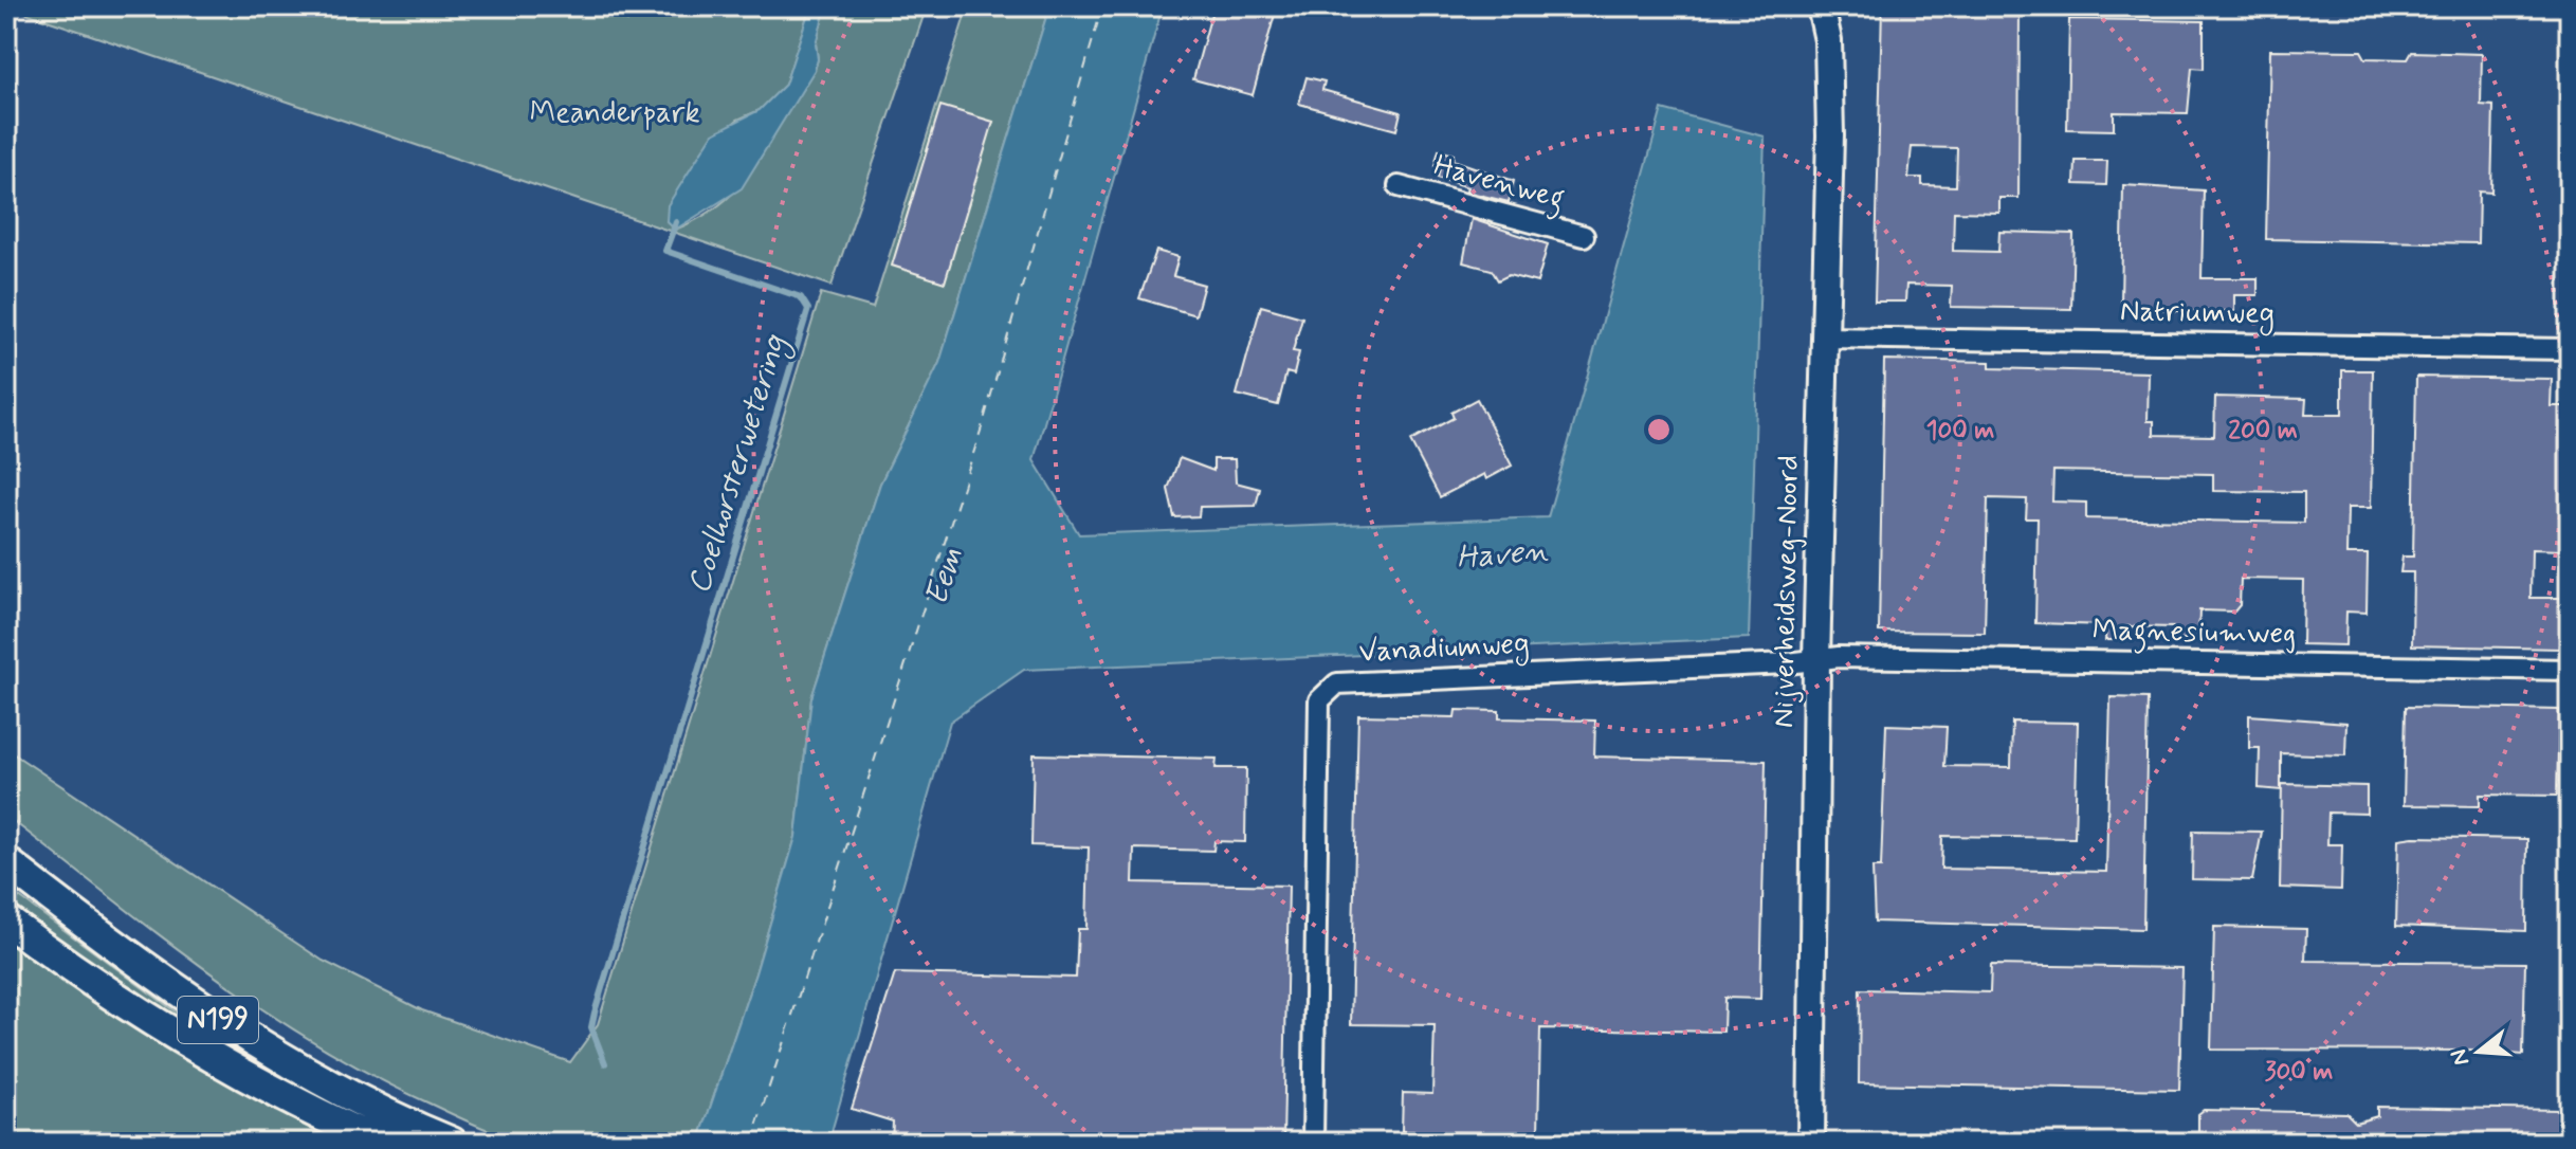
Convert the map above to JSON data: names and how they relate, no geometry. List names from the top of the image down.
{
  "streets": {
    "main road": ["N199"],
    "street": [
      "Havenweg",
      "Natriumweg",
      "Nijverheidsweg-Noord",
      "Magnesiumweg",
      "Vanadiumweg"
    ]
  },
  "crossings": [
    ["Natriumweg", "Nijverheidsweg-Noord"],
    ["Nijverheidsweg-Noord", "Magnesiumweg"],
    ["Nijverheidsweg-Noord", "Vanadiumweg"],
    ["Magnesiumweg", "Vanadiumweg"]
  ],
  "water": ["Coelhorsterwetering", "Haven", "Eem"],
  "parks": ["Meanderpark"],
  "north": "left",
  "rings": ["100 m", "200 m", "300 m"]
}
